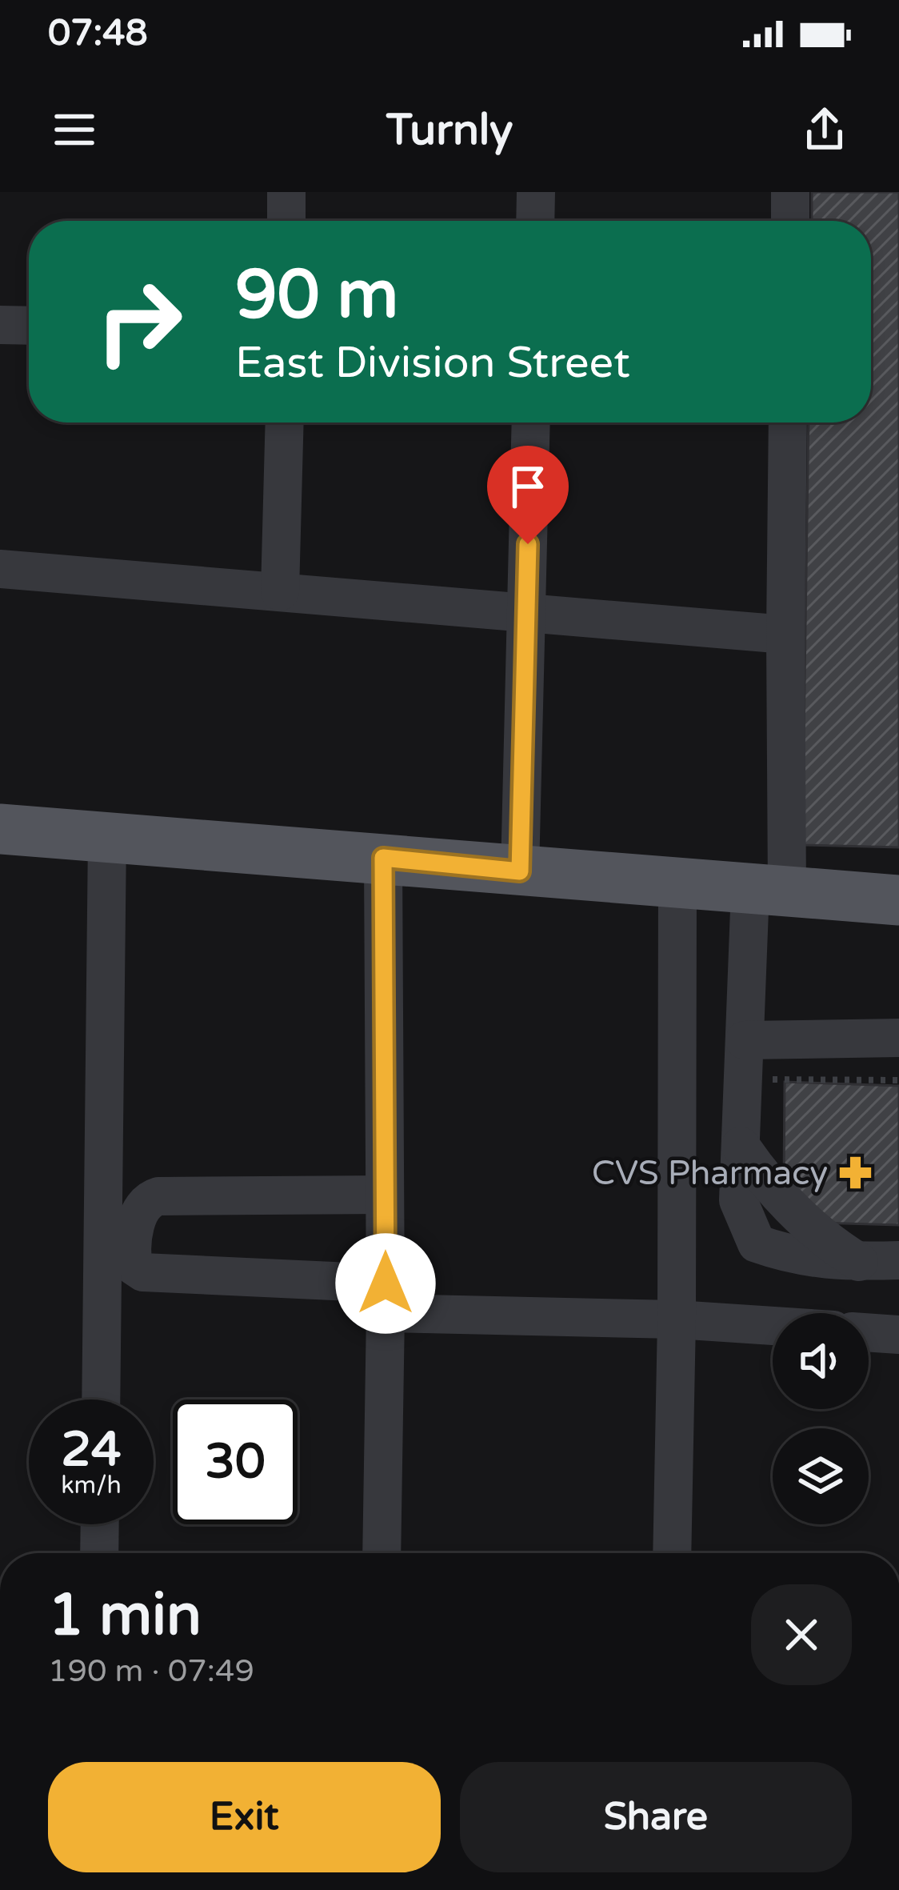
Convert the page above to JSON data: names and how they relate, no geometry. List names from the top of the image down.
{
  "places": {
    "pharmacy": ["CVS Pharmacy"]
  },
  "page": {
    "status": "07:48",
    "header": "Turnly",
    "turn": ["90 m", "East Division Street"],
    "speed": "24 km/h",
    "limit": "30",
    "heading": ["1 min", "190 m · 07:49"],
    "buttons": ["Exit", "Share"]
  }
}
